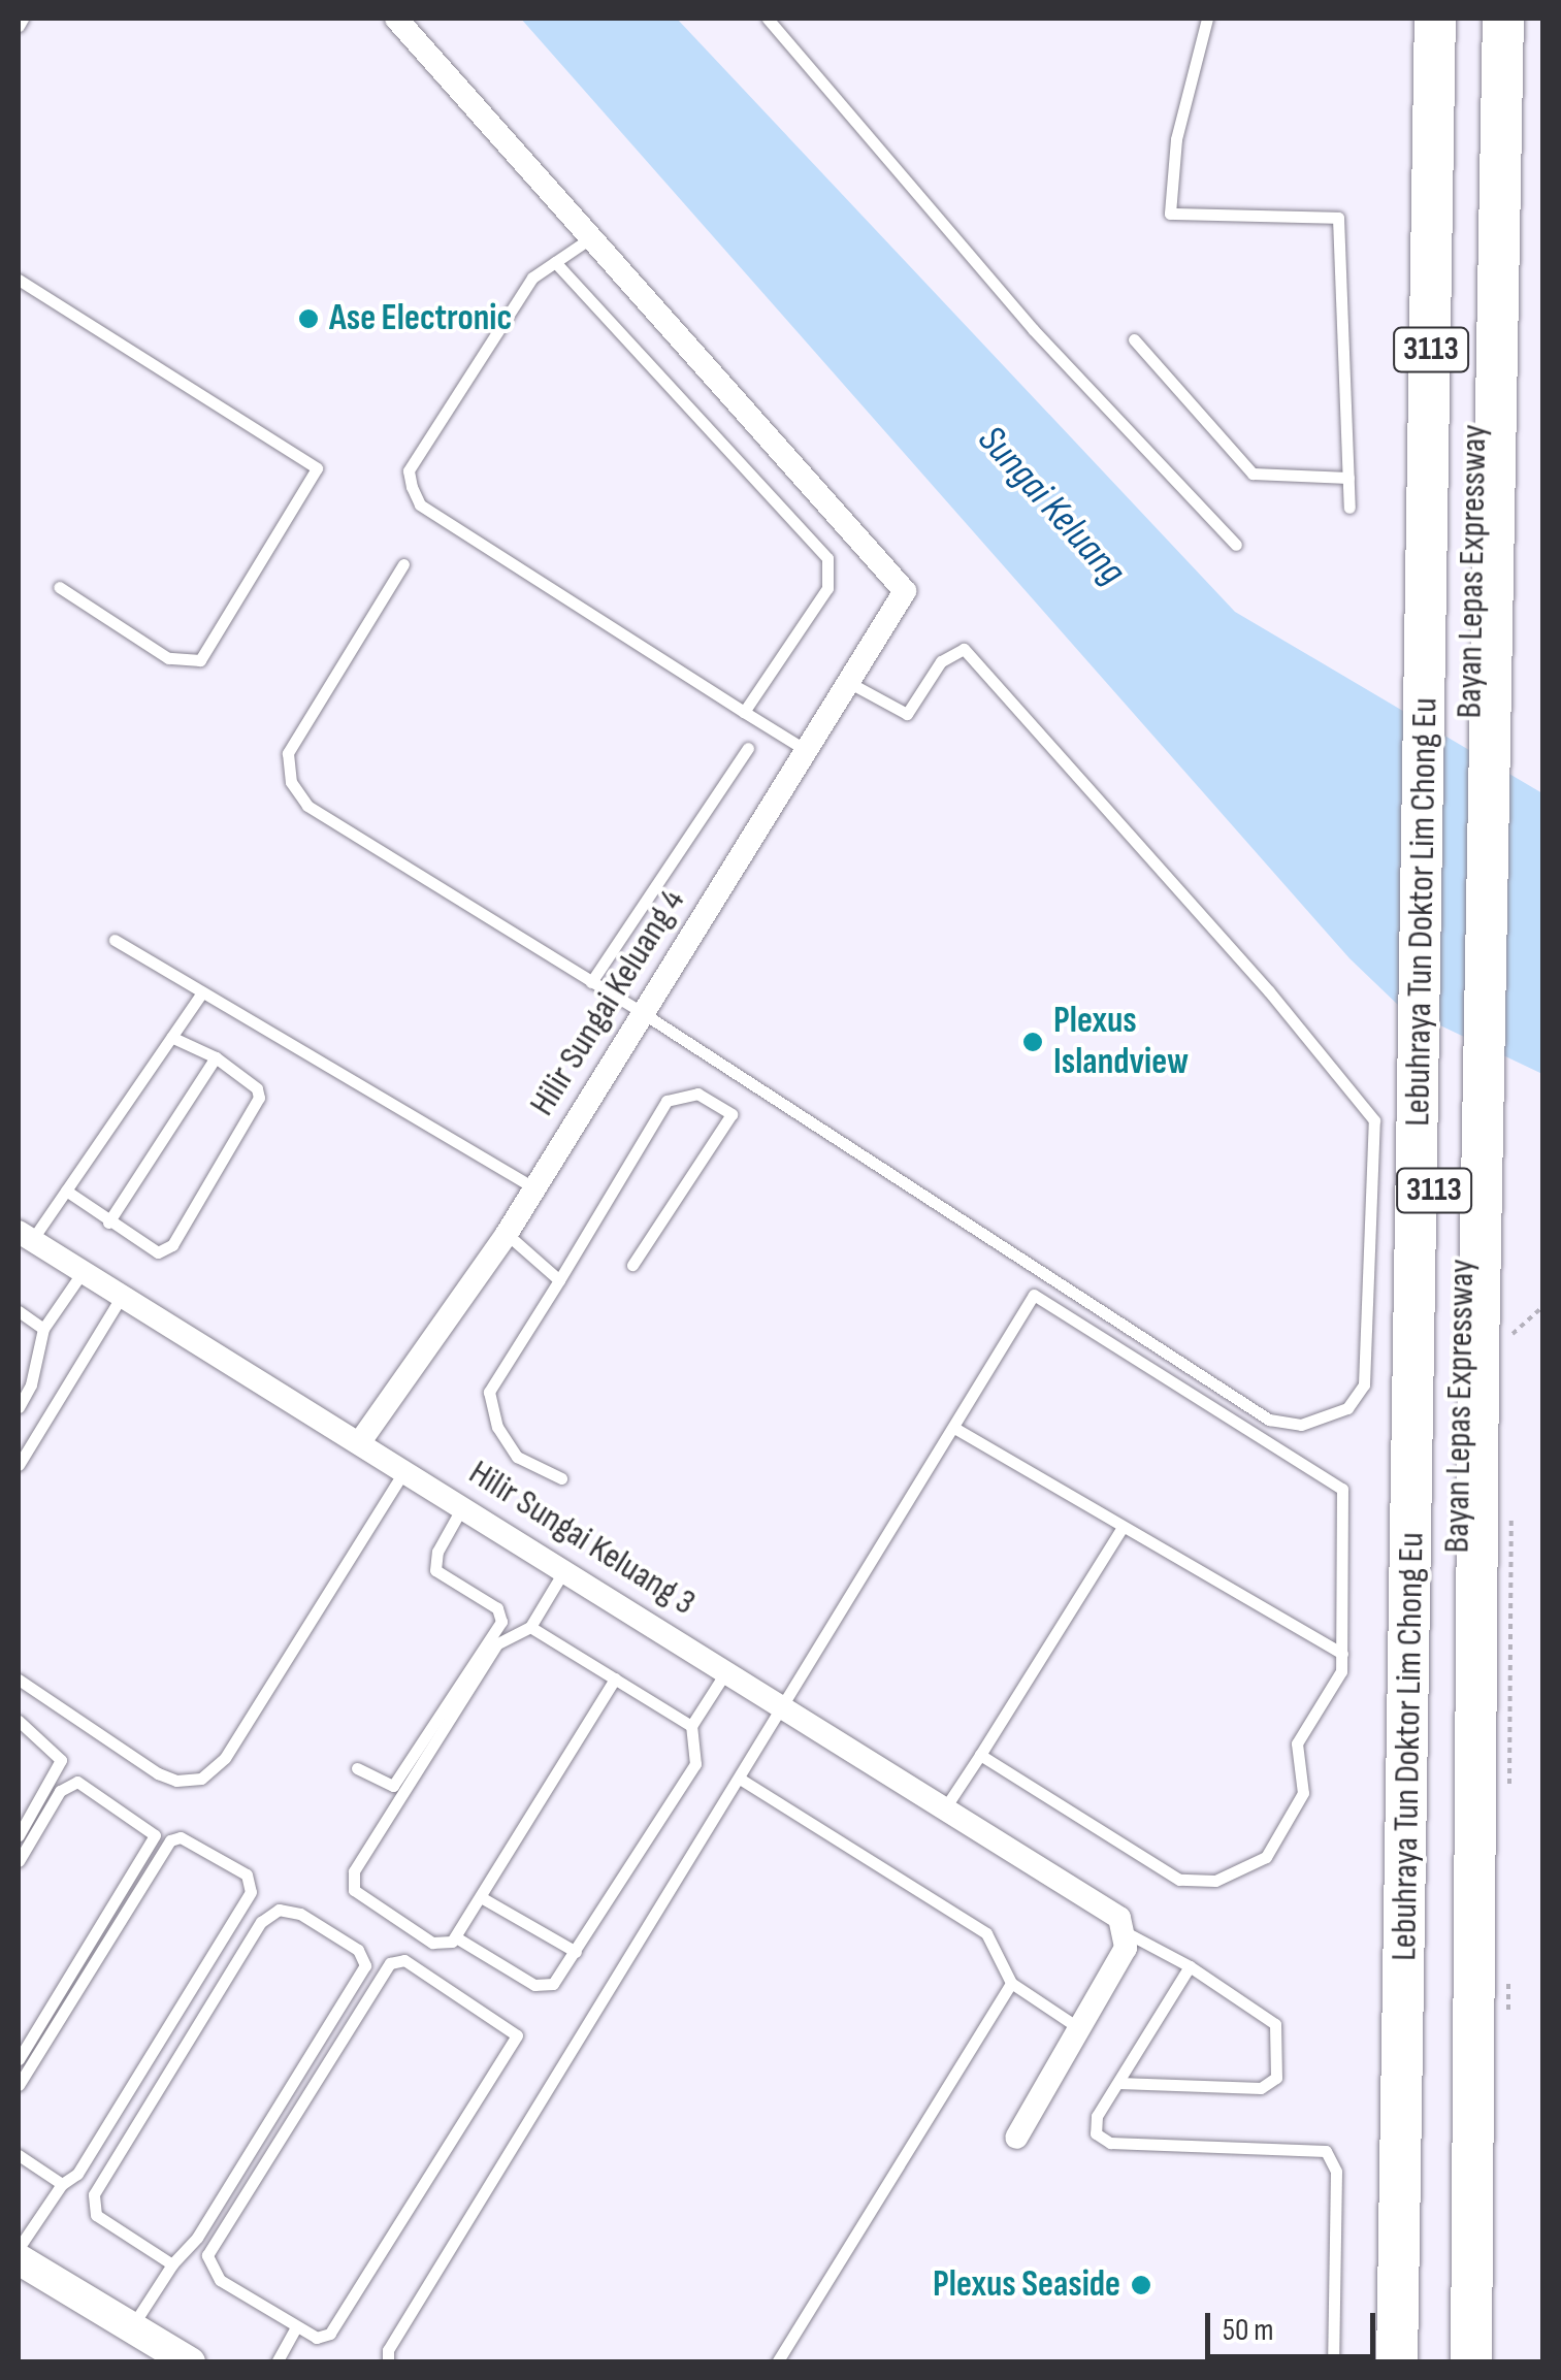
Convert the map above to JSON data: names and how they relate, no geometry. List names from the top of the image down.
{
  "streets": {
    "highway": ["3113", "Bayan Lepas Expressway", "Lebuhraya Tun Doktor Lim Chong Eu"],
    "street": ["Hilir Sungai Keluang 4", "Hilir Sungai Keluang 3"]
  },
  "crossings": [
    ["Hilir Sungai Keluang 4", "Hilir Sungai Keluang 3"]
  ],
  "water": ["Sungai Keluang"],
  "places": ["Ase Electronic", "Plexus Islandview", "Plexus Seaside"],
  "scale_bar": "50 m"
}
